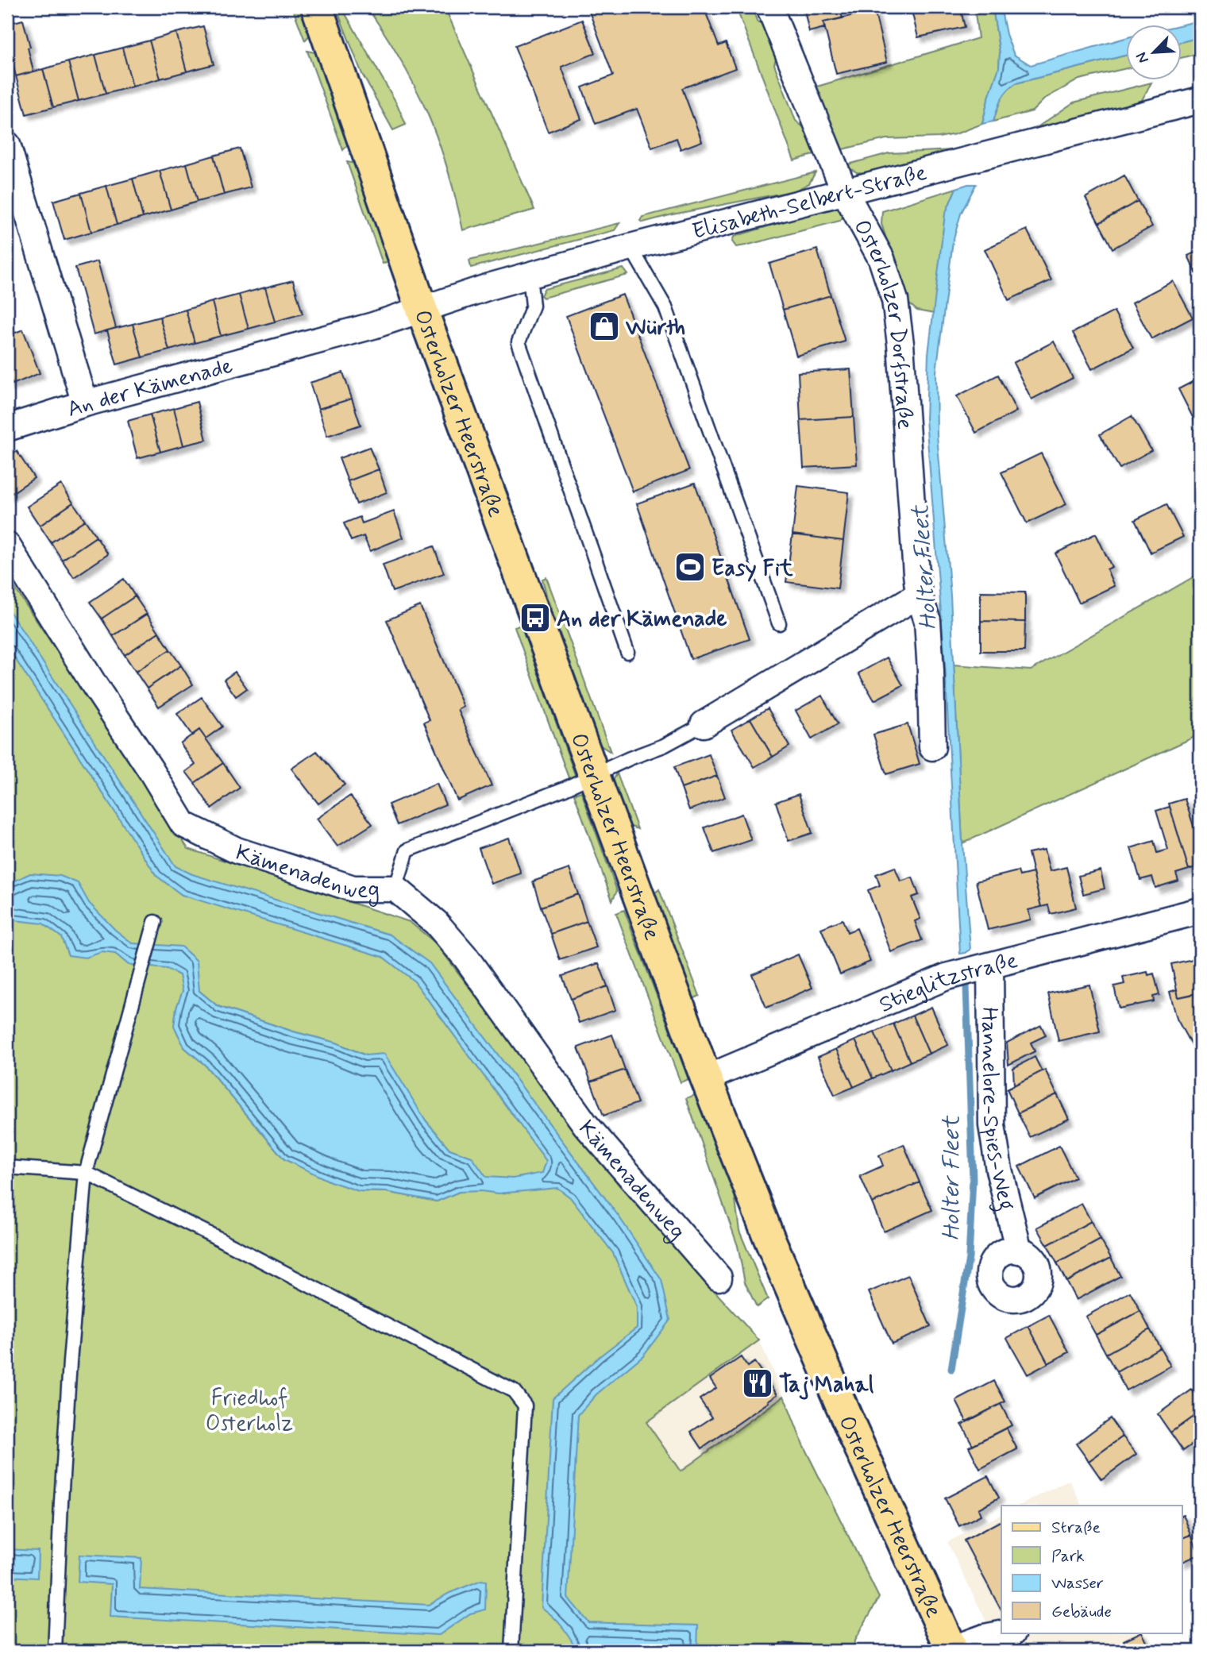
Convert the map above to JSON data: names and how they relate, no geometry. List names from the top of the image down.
{
  "streets": {
    "main road": ["Osterholzer Heerstraße"],
    "street": [
      "Elisabeth-Selbert-Straße",
      "Osterholzer Dorfstraße",
      "An der Kämenade",
      "Kämenadenweg",
      "Stieglitzstraße",
      "Hannelore-Spies-Weg"
    ]
  },
  "crossings": [
    ["Elisabeth-Selbert-Straße", "Osterholzer Dorfstraße"],
    ["Elisabeth-Selbert-Straße", "An der Kämenade"],
    ["Elisabeth-Selbert-Straße", "Osterholzer Heerstraße"],
    ["An der Kämenade", "Osterholzer Heerstraße"],
    ["Osterholzer Heerstraße", "Stieglitzstraße"],
    ["Stieglitzstraße", "Hannelore-Spies-Weg"]
  ],
  "water": ["Holter Fleet"],
  "parks": ["Friedhof Osterholz"],
  "places": {
    "shop": ["Würth"],
    "sports": ["Easy Fit"],
    "bus stop": ["An der Kämenade"],
    "restaurant": ["Taj Mahal"]
  },
  "legend": [
    "Straße",
    "Park",
    "Wasser",
    "Gebäude"
  ],
  "north": "bottom left"
}
